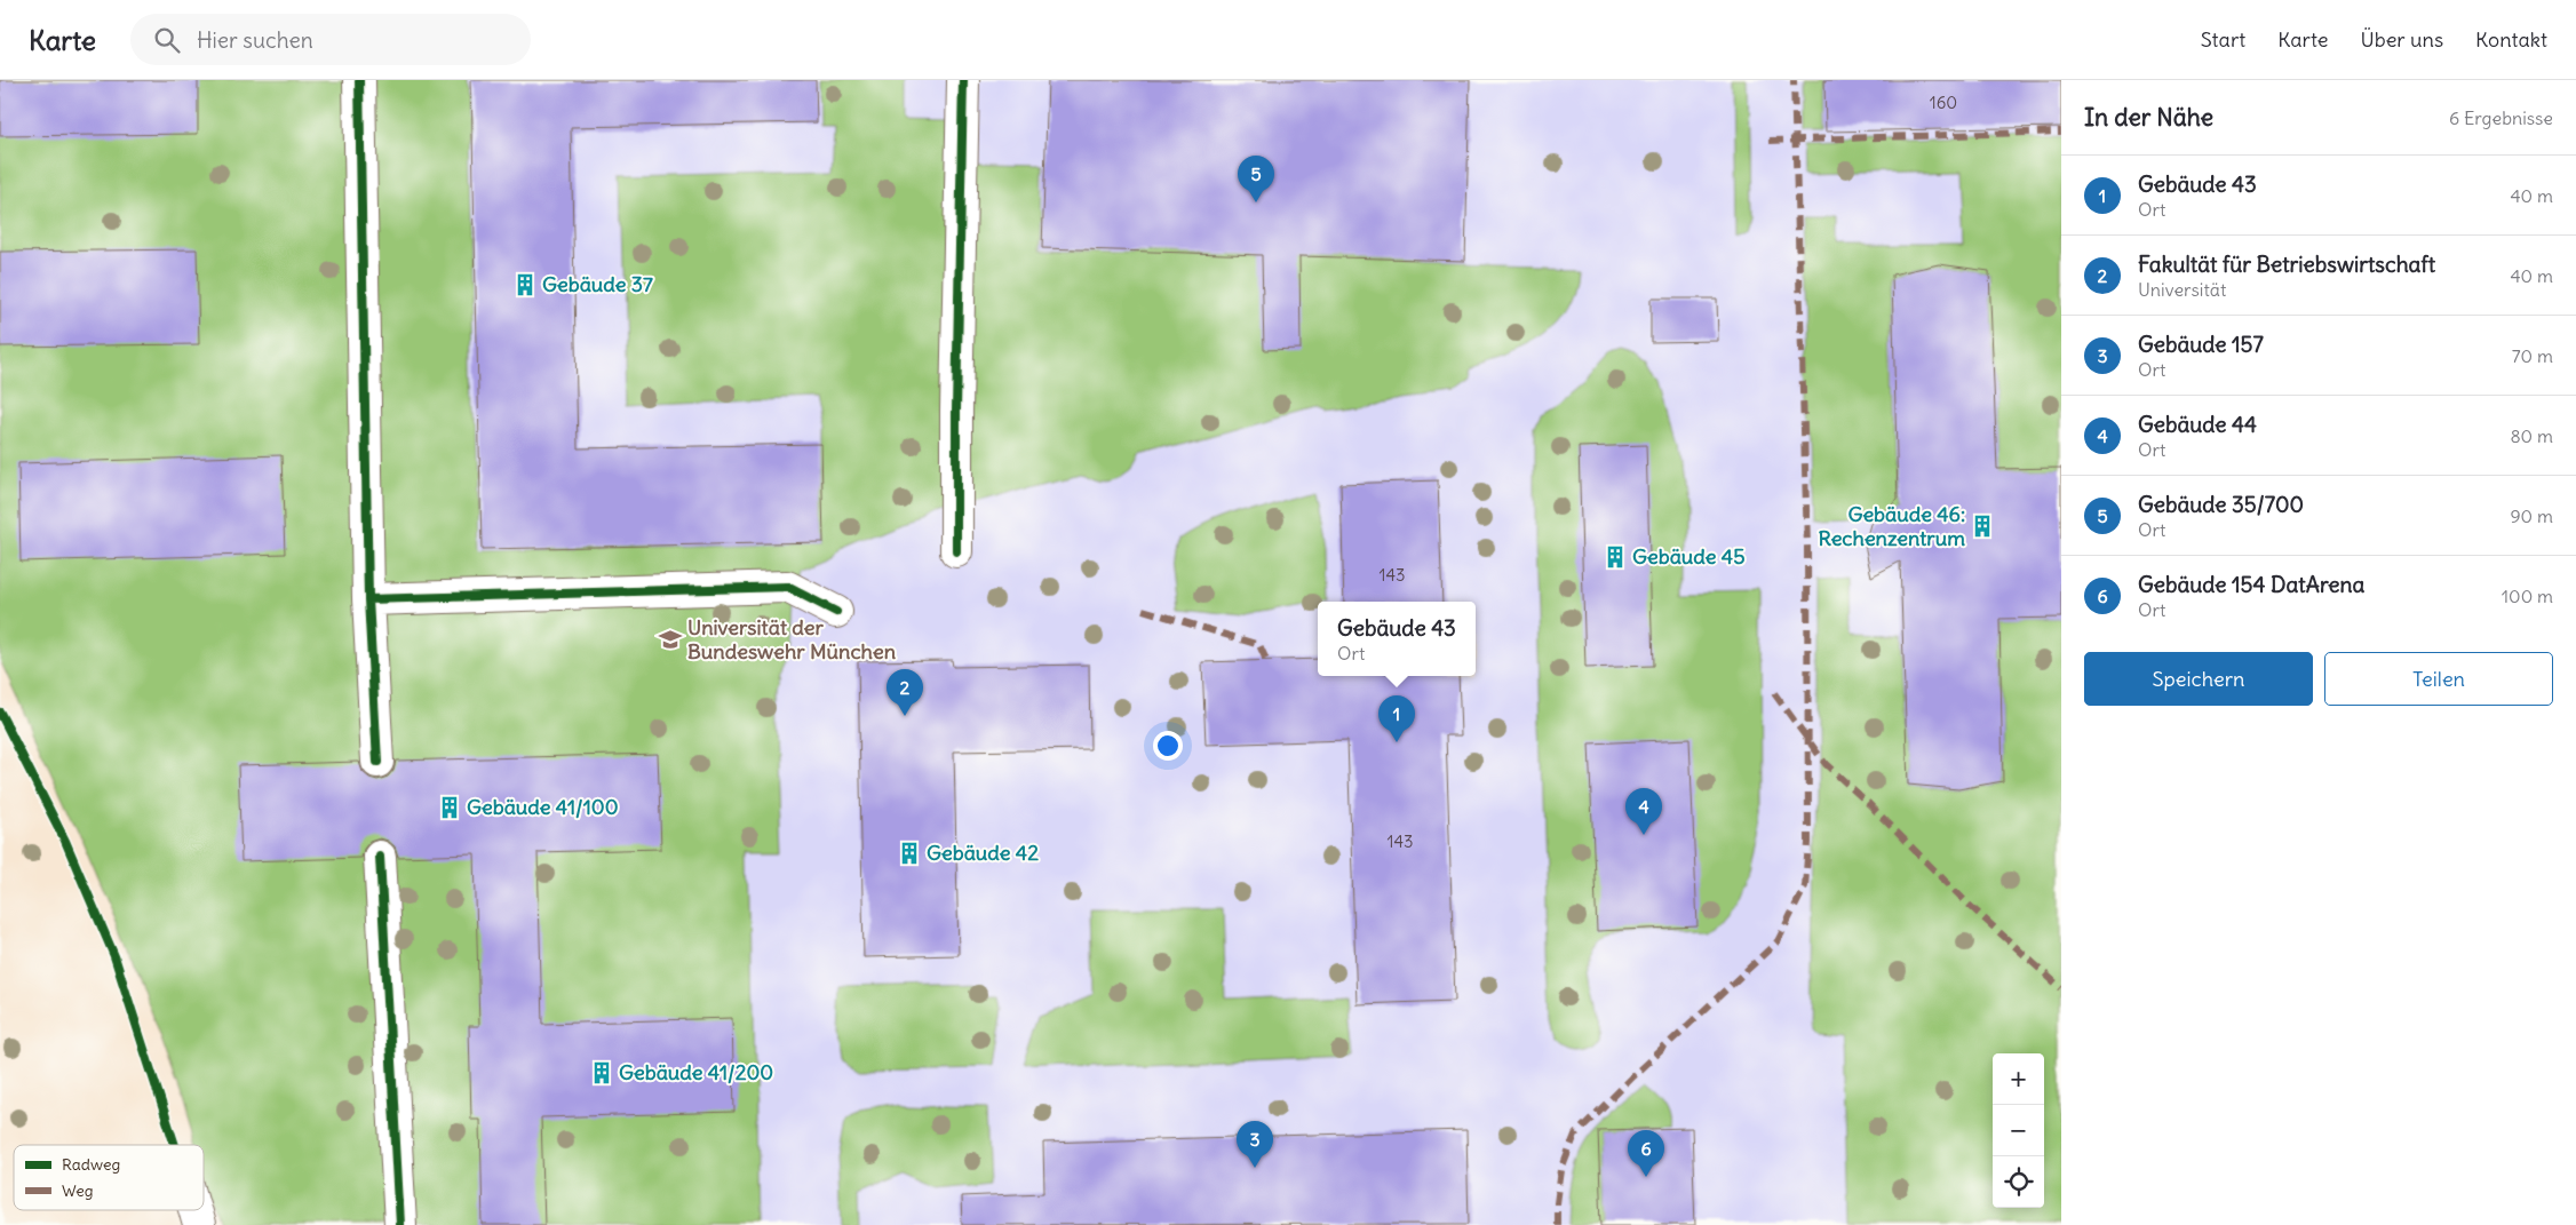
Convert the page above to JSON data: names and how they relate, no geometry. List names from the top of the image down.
{
  "places": {
    "building": [
      "Gebäude 37",
      "Gebäude 46: Rechenzentrum",
      "Gebäude 45",
      "Gebäude 41/100",
      "Gebäude 42",
      "Gebäude 41/200"
    ],
    "school or university": ["Universität der Bundeswehr München"]
  },
  "house_numbers": ["160", "143", "143"],
  "legend": ["Radweg", "Weg"],
  "page": {
    "header": "Karte",
    "search": "Hier suchen",
    "nav": [
      "Start",
      "Karte",
      "Über uns",
      "Kontakt"
    ],
    "heading": ["In der Nähe", "6 Ergebnisse"],
    "list": [
      {
        "mark": "1",
        "name": "Gebäude 43",
        "note": "Ort",
        "value": "40 m"
      },
      {
        "mark": "2",
        "name": "Fakultät für Betriebswirtschaft",
        "note": "Universität",
        "value": "40 m"
      },
      {
        "mark": "3",
        "name": "Gebäude 157",
        "note": "Ort",
        "value": "70 m"
      },
      {
        "mark": "4",
        "name": "Gebäude 44",
        "note": "Ort",
        "value": "80 m"
      },
      {
        "mark": "5",
        "name": "Gebäude 35/700",
        "note": "Ort",
        "value": "90 m"
      },
      {
        "mark": "6",
        "name": "Gebäude 154 DatArena",
        "note": "Ort",
        "value": "100 m"
      }
    ],
    "pins": [
      "5",
      "2",
      "1",
      "4",
      "3",
      "6"
    ],
    "popup": ["Gebäude 43", "Ort"],
    "buttons": ["Speichern", "Teilen"],
    "map_buttons": ["+", "−"]
  }
}
